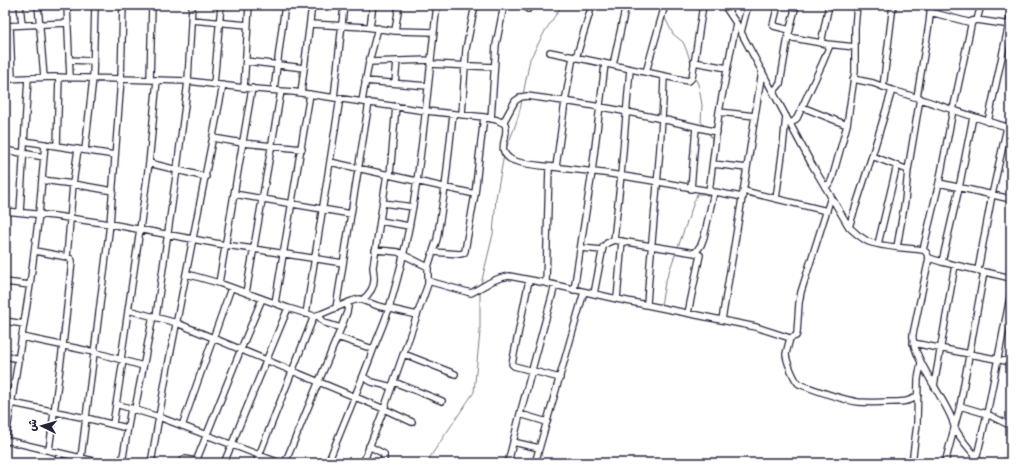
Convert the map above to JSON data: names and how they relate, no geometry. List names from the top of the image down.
{
  "north": "left"
}
